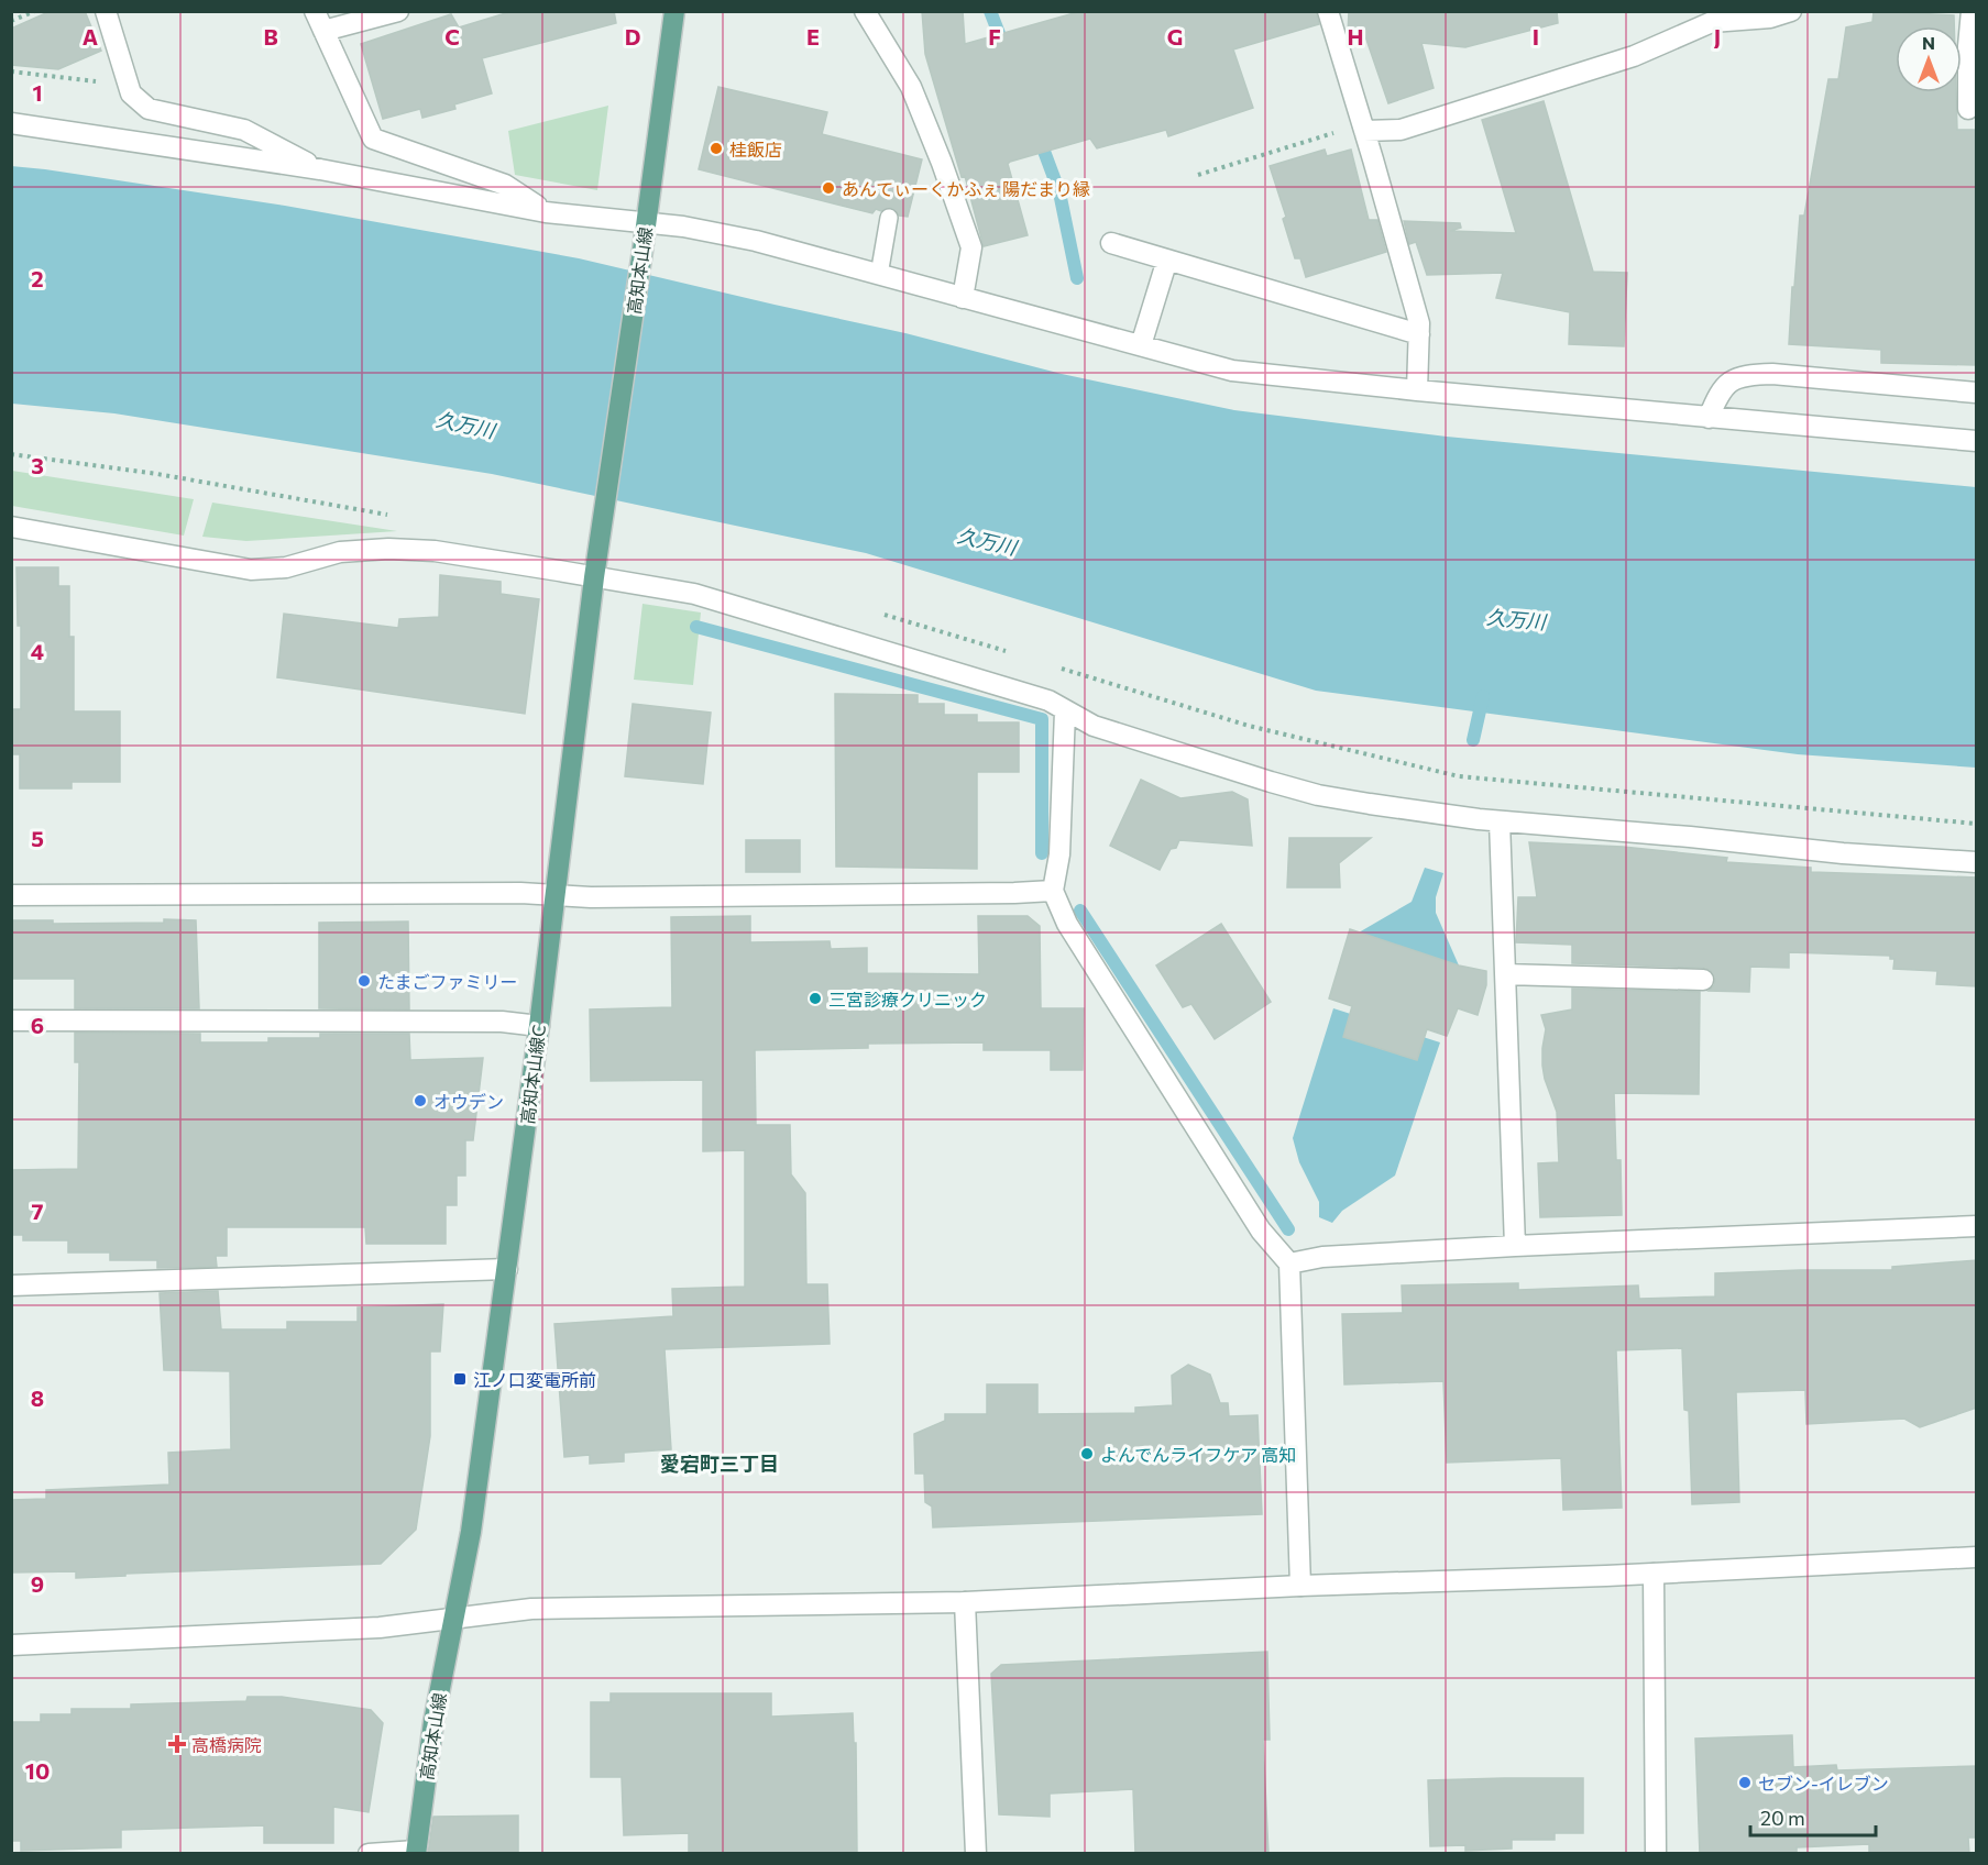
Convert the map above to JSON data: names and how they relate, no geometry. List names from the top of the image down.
{
  "streets": {
    "main road": ["高知本山線", "高知本山線C"]
  },
  "crossings": [
    ["高知本山線", "高知本山線C"]
  ],
  "districts": ["愛宕町三丁目"],
  "water": ["久万川"],
  "places": {
    "other": [
      "桂飯店",
      "あんてぃーくかふぇ 陽だまり縁",
      "たまごファミリー",
      "三宮診療クリニック",
      "オウデン",
      "よんでんライフケア 高知",
      "セブン-イレブン"
    ],
    "transit": ["江ノ口変電所前"],
    "health": ["高橋病院"]
  },
  "scale_bar": "20 m",
  "north": "top",
  "grid": {
    "columns": [
      "A",
      "B",
      "C",
      "D",
      "E",
      "F",
      "G",
      "H",
      "I",
      "J"
    ],
    "rows": [
      "1",
      "2",
      "3",
      "4",
      "5",
      "6",
      "7",
      "8",
      "9",
      "10"
    ]
  }
}
